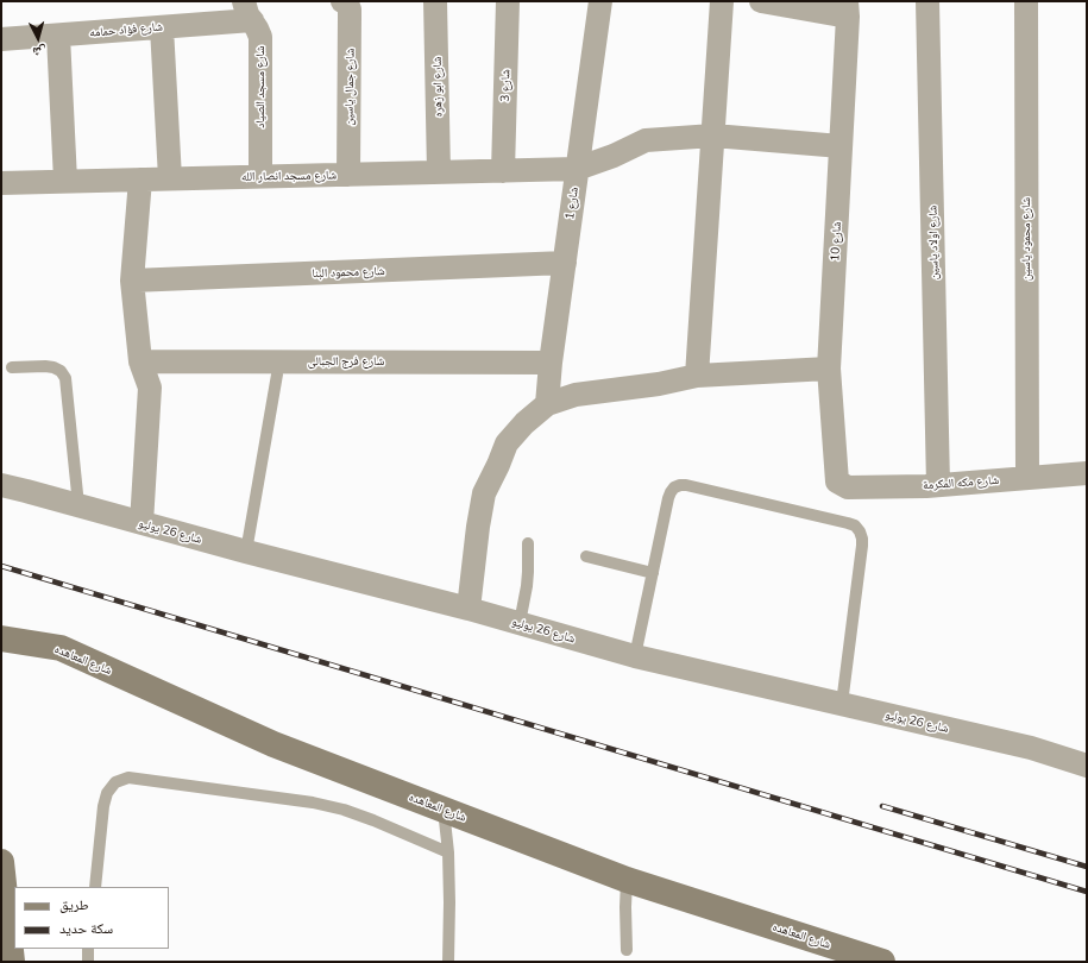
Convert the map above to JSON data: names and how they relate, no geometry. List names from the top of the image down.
{
  "streets": {
    "main road": ["شارع المعاهده"],
    "street": [
      "شارع فؤاد حمامه",
      "شارع 3",
      "شارع مسجد الصياد",
      "شارع جمال ياسين",
      "شارع ابو زهره",
      "شارع مسجد انصار الله",
      "شارع 1",
      "شارع محمود ياسين",
      "شارع 10",
      "شارع اولاد ياسين",
      "شارع محمود البنا",
      "شارع فرج الجبالى",
      "شارع مكه المكرمة",
      "شارع 26 يوليو"
    ]
  },
  "crossings": [
    ["شارع فؤاد حمامه", "شارع مسجد الصياد"],
    ["شارع 3", "شارع مسجد انصار الله"],
    ["شارع مسجد الصياد", "شارع مسجد انصار الله"],
    ["شارع جمال ياسين", "شارع مسجد انصار الله"],
    ["شارع ابو زهره", "شارع مسجد انصار الله"],
    ["شارع مسجد انصار الله", "شارع 1"],
    ["شارع مسجد انصار الله", "شارع 10"],
    ["شارع 1", "شارع محمود البنا"],
    ["شارع 1", "شارع فرج الجبالى"],
    ["شارع محمود ياسين", "شارع مكه المكرمة"],
    ["شارع 10", "شارع مكه المكرمة"],
    ["شارع اولاد ياسين", "شارع مكه المكرمة"]
  ],
  "legend": ["طريق", "سكة حديد"],
  "north": "bottom"
}
